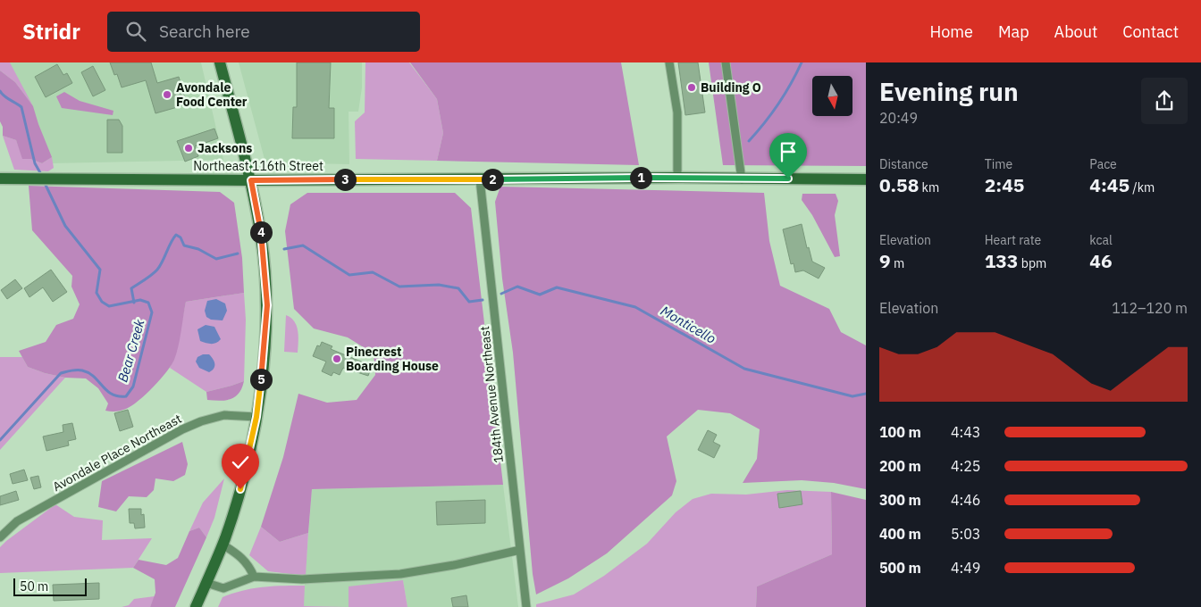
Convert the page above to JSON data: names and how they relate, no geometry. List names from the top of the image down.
{
  "streets": {
    "street": ["Northeast 116th Street", "184th Avenue Northeast", "Avondale Place Northeast"]
  },
  "crossings": [
    ["Northeast 116th Street", "184th Avenue Northeast"]
  ],
  "water": ["Monticello", "Bear Creek"],
  "places": [
    "Building O",
    "Avondale Food Center",
    "Jacksons",
    "Pinecrest Boarding House"
  ],
  "scale_bar": "50 m",
  "north": "bottom",
  "page": {
    "header": "Stridr",
    "search": "Search here",
    "nav": [
      "Home",
      "Map",
      "About",
      "Contact"
    ],
    "heading": ["Evening run", "20:49"],
    "stats": [
      ["Distance", "0.58 km"],
      ["Time", "2:45"],
      ["Pace", "4:45 /km"],
      ["Elevation", "9 m"],
      ["Heart rate", "133 bpm"],
      ["kcal", "46"]
    ],
    "pins": [
      "1",
      "2",
      "3",
      "4",
      "5"
    ],
    "chart": ["Elevation", "112–120 m"],
    "list": [
      {
        "name": "100 m",
        "note": "4:43"
      },
      {
        "name": "200 m",
        "note": "4:25"
      },
      {
        "name": "300 m",
        "note": "4:46"
      },
      {
        "name": "400 m",
        "note": "5:03"
      },
      {
        "name": "500 m",
        "note": "4:49"
      }
    ],
    "scale": "50 m"
  }
}
